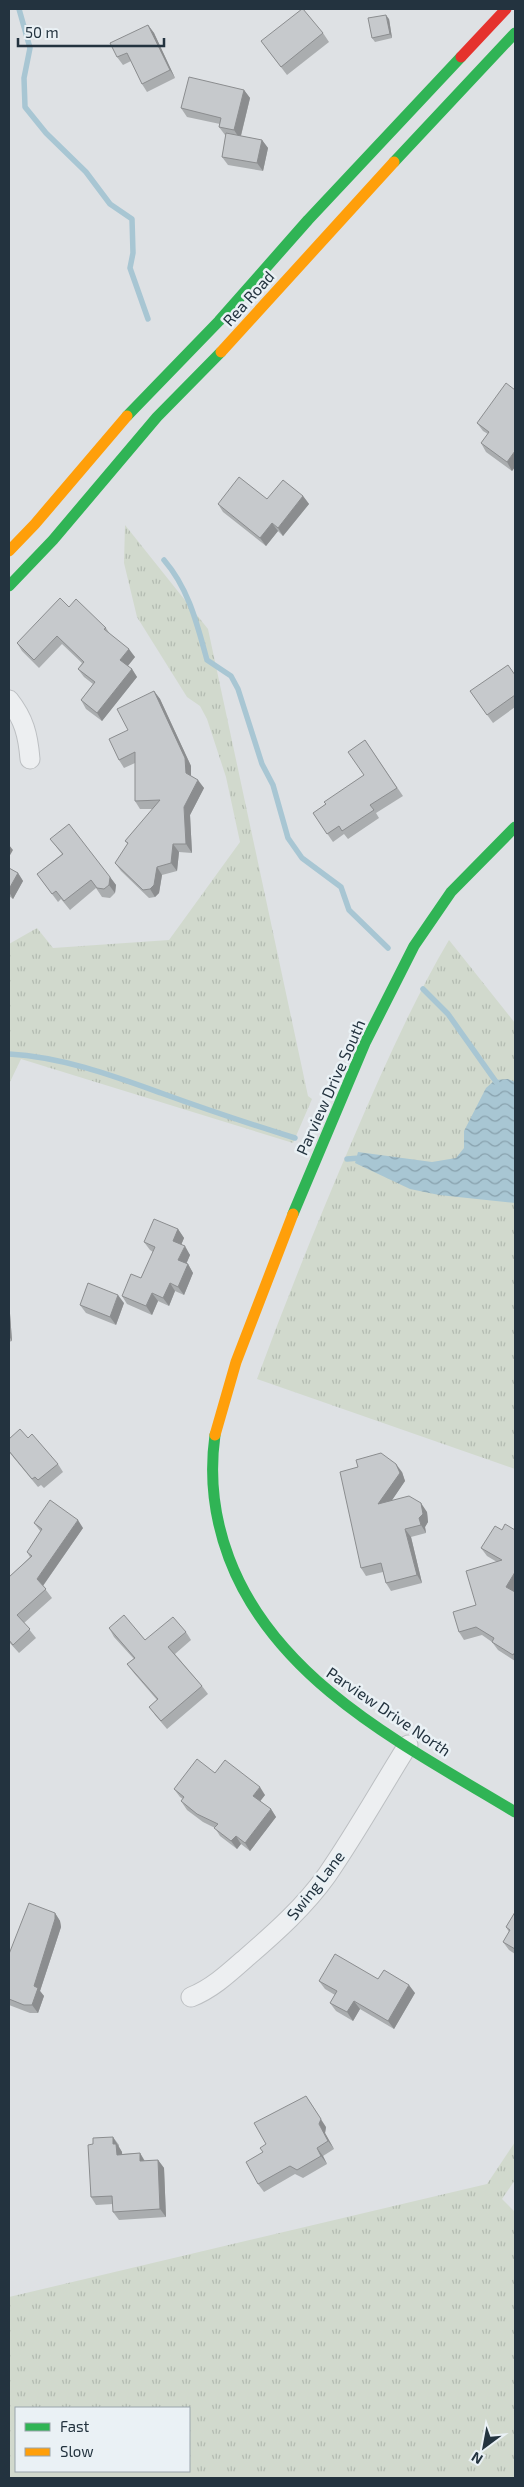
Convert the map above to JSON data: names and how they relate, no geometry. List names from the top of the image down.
{
  "streets": {
    "main road": ["Rea Road", "Parview Drive South", "Parview Drive North"],
    "street": ["Swing Lane"]
  },
  "crossings": [
    ["Parview Drive South", "Parview Drive North"],
    ["Parview Drive North", "Swing Lane"]
  ],
  "legend": ["Fast", "Slow"],
  "scale_bar": "50 m",
  "north": "bottom left"
}
